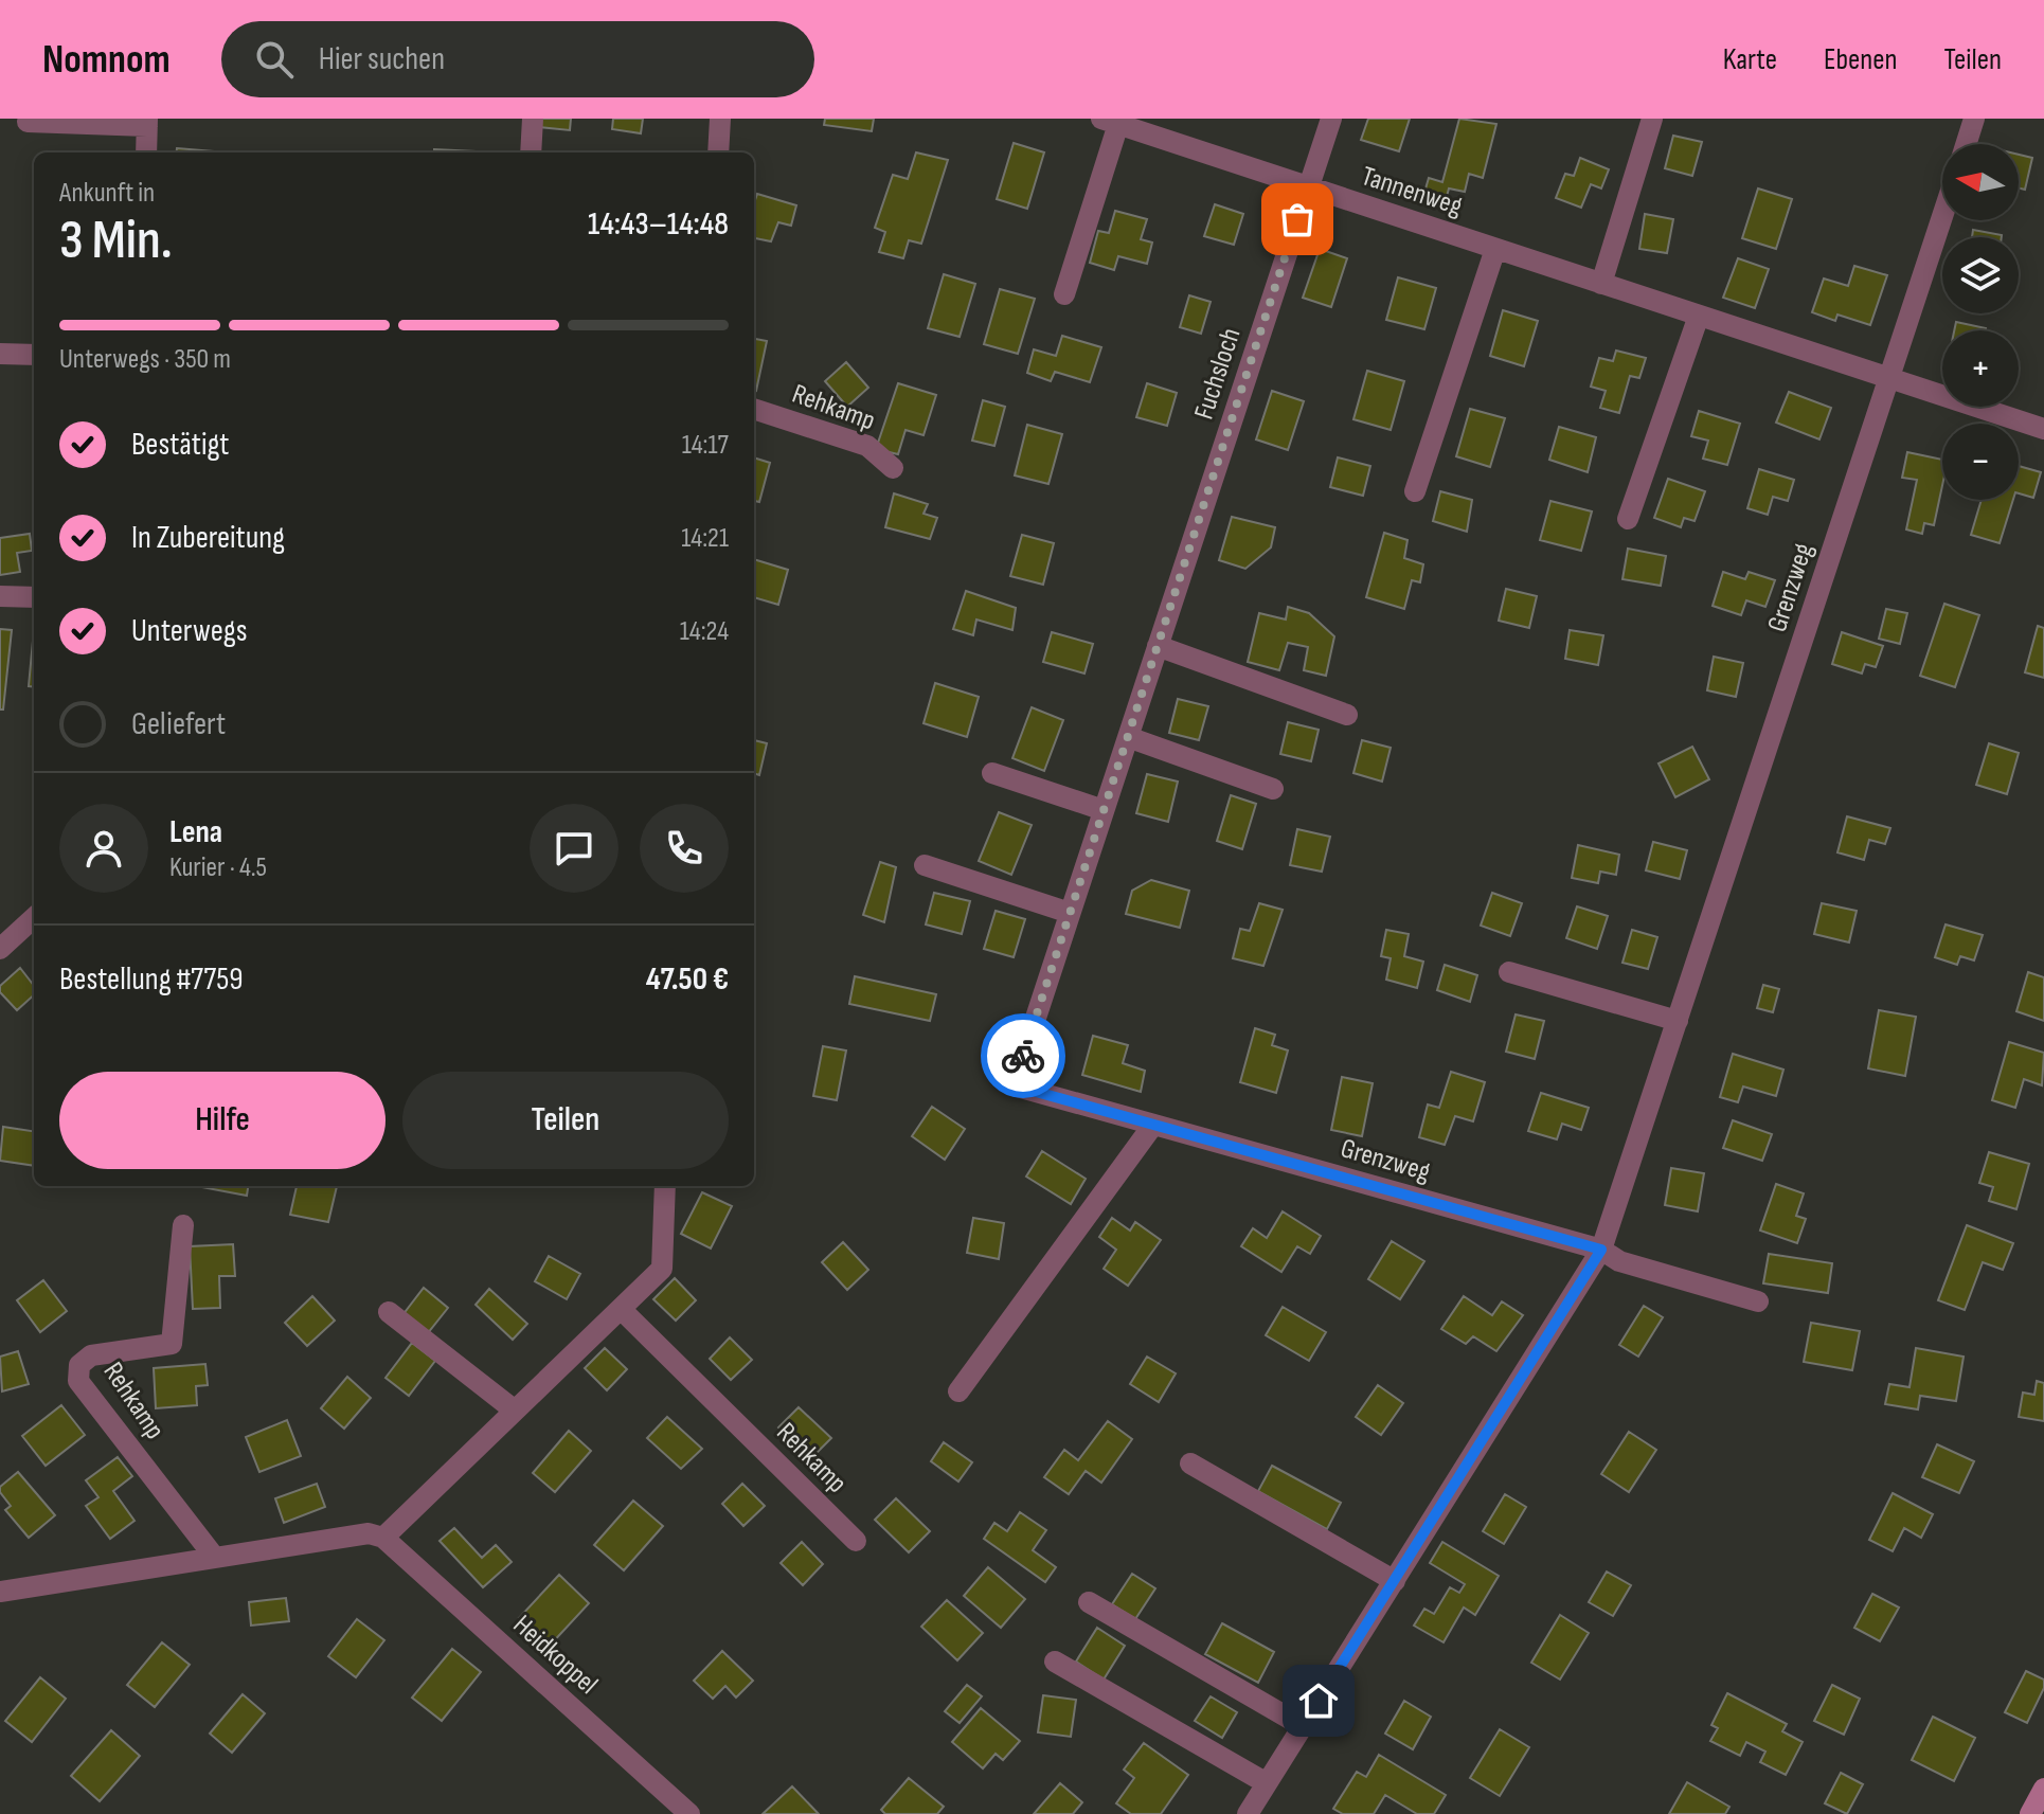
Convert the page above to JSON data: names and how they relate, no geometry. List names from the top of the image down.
{
  "streets": {
    "street": [
      "Tannenweg",
      "Fuchsloch",
      "Rehkamp",
      "Grenzweg",
      "Heidkoppel"
    ]
  },
  "crossings": [
    ["Tannenweg", "Fuchsloch"],
    ["Tannenweg", "Grenzweg"],
    ["Fuchsloch", "Grenzweg"]
  ],
  "north": "left",
  "page": {
    "header": "Nomnom",
    "search": "Hier suchen",
    "nav": ["Karte", "Ebenen", "Teilen"],
    "map_buttons": ["+", "−"],
    "heading": ["3 Min.", "Ankunft in", "14:43–14:48"],
    "panel": [
      "Lena",
      "Kurier · 4.5",
      "Bestellung #7759",
      "47.50 €"
    ],
    "bar": "Unterwegs · 350 m",
    "list": [
      ["Bestätigt", "14:17"],
      ["In Zubereitung", "14:21"],
      ["Unterwegs", "14:24"],
      "Geliefert"
    ],
    "buttons": ["Hilfe", "Teilen"]
  }
}
